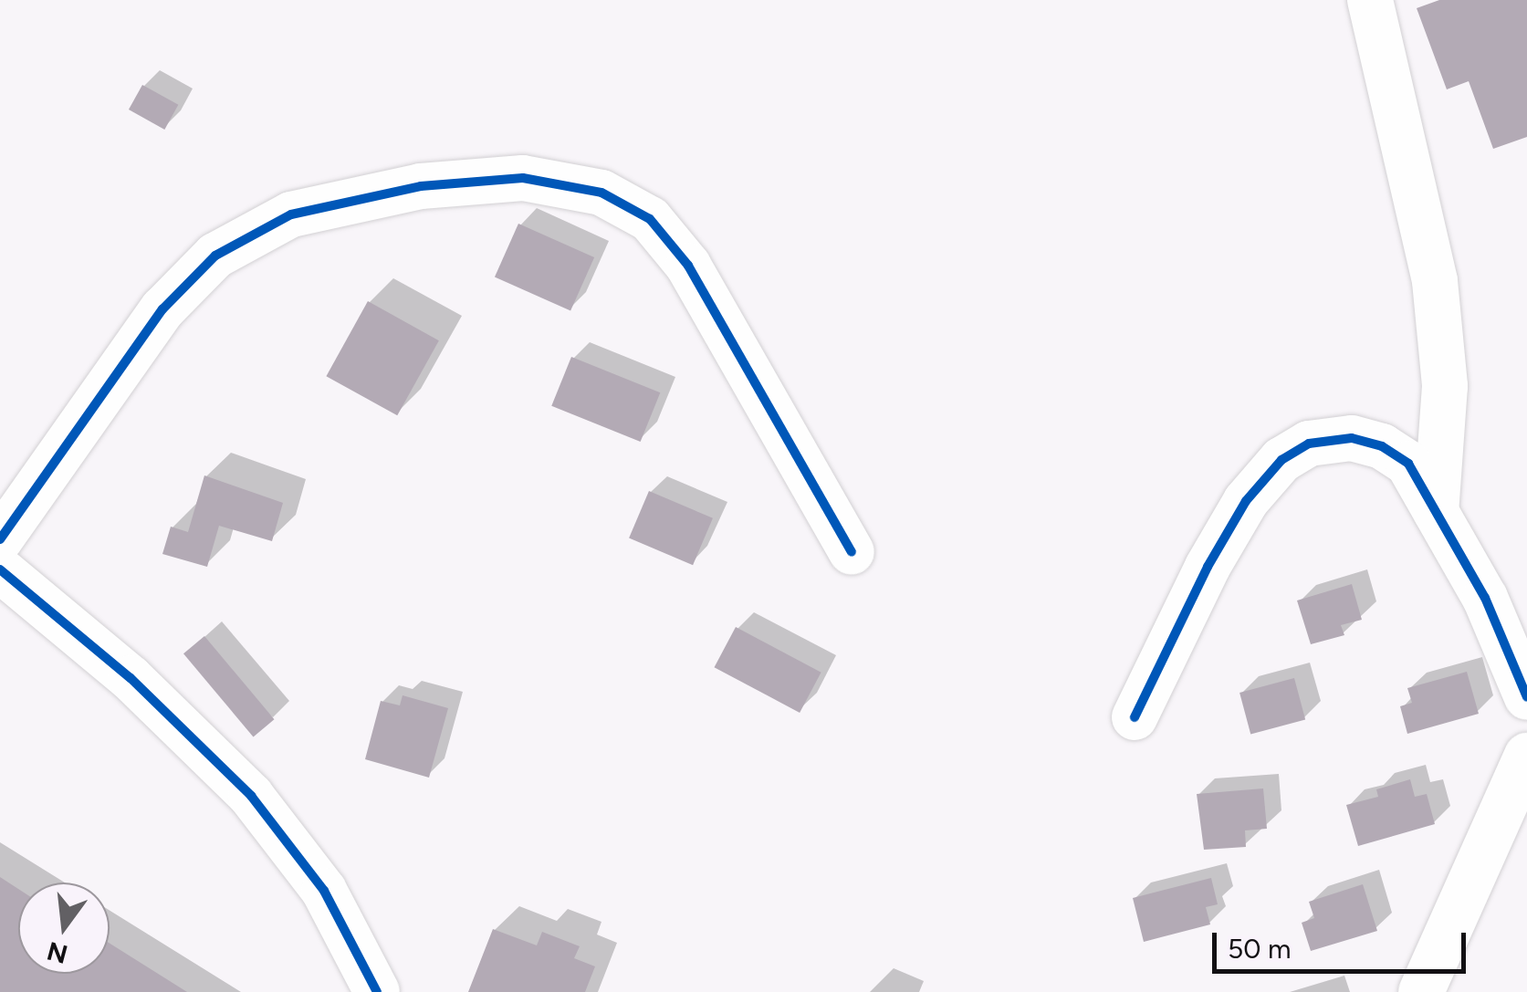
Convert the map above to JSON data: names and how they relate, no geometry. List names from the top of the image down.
{
  "scale_bar": "50 m",
  "north": "bottom"
}
